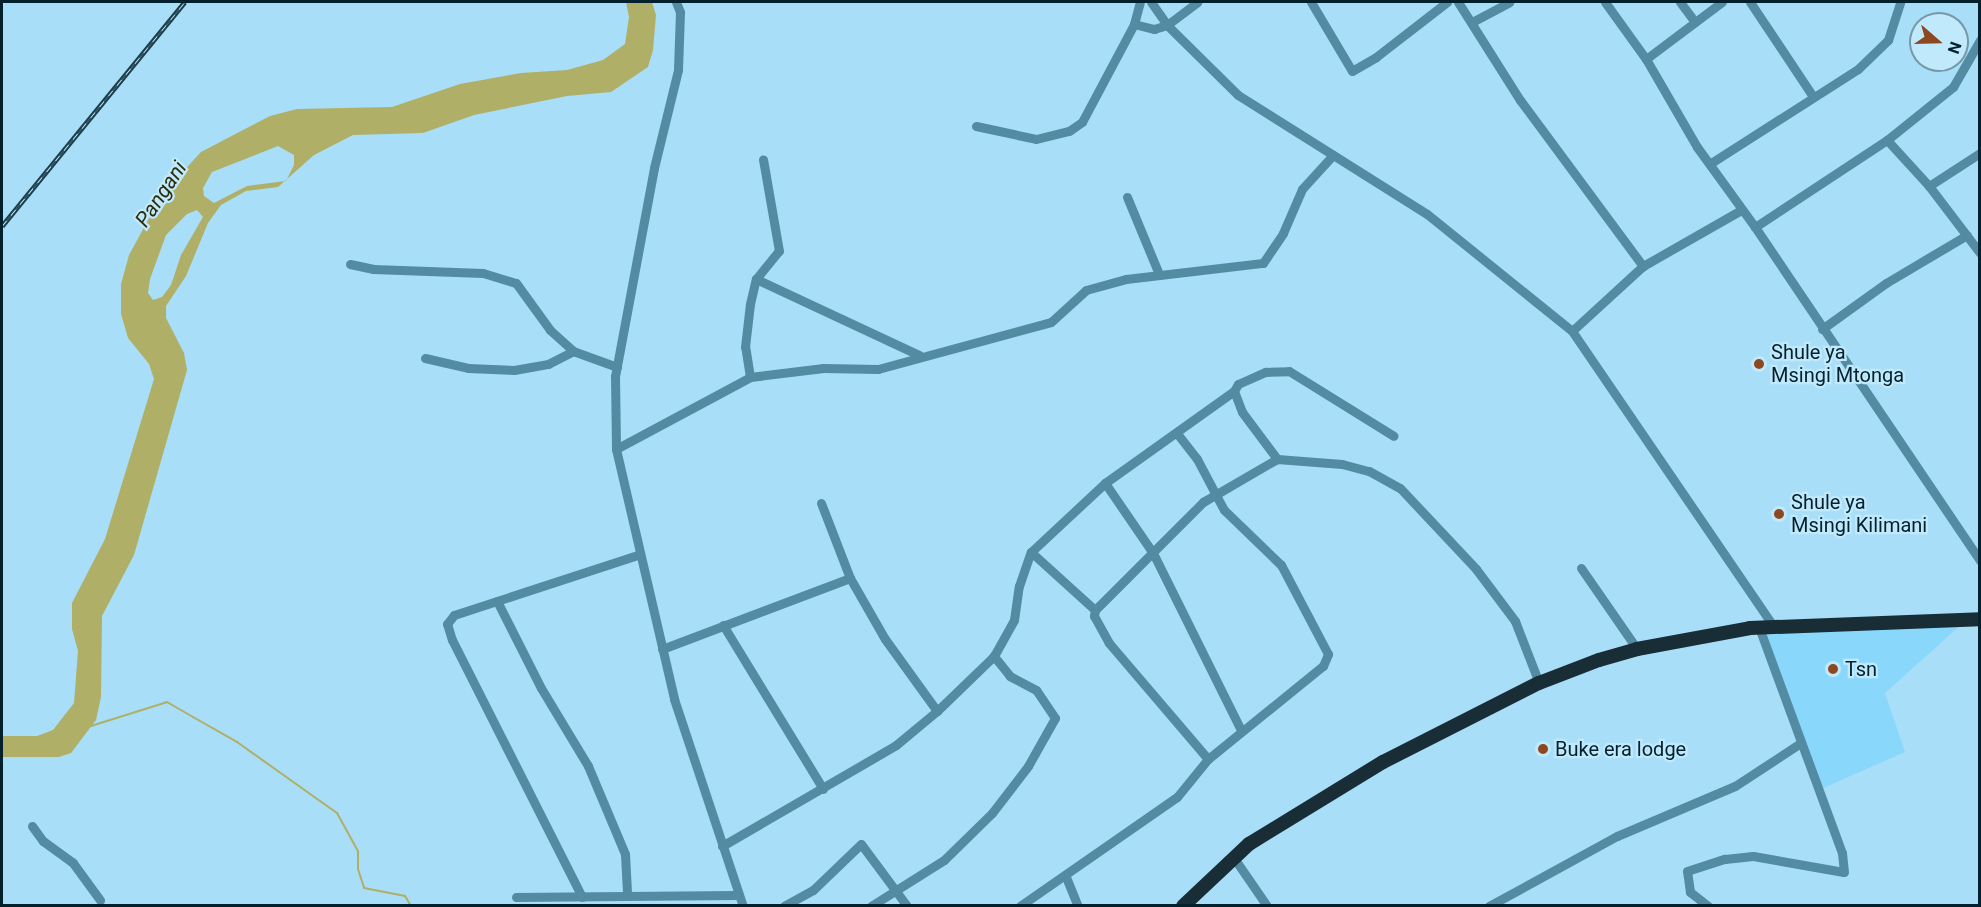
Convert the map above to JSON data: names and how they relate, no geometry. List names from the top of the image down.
{
  "water": ["Pangani"],
  "places": [
    "Shule ya Msingi Mtonga",
    "Shule ya Msingi Kilimani",
    "Tsn",
    "Buke era lodge"
  ],
  "north": "right"
}
